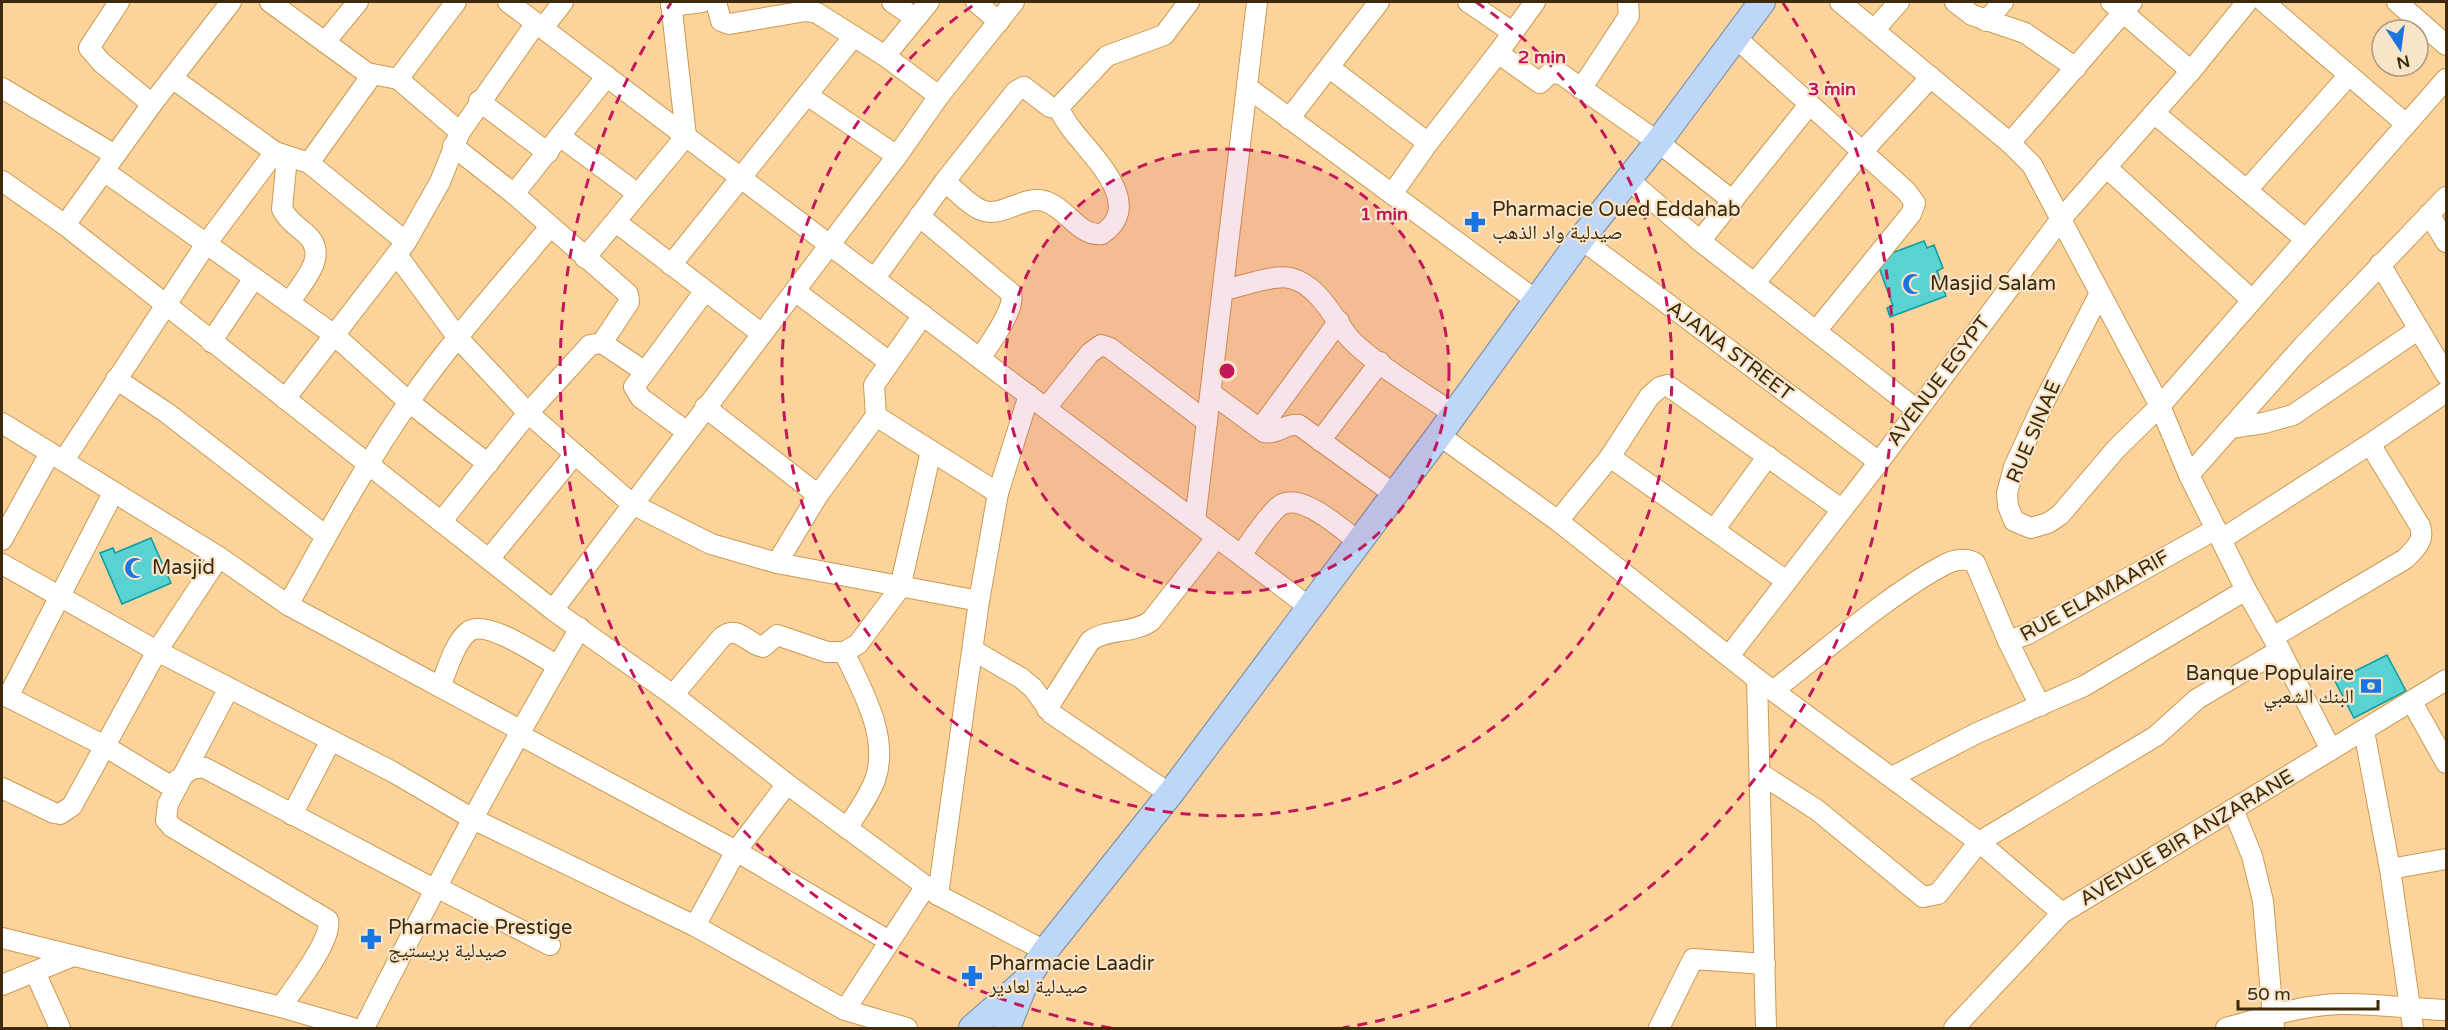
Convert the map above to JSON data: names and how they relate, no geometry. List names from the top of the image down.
{
  "streets": {
    "street": [
      "AJANA STREET",
      "AVENUE EGYPT",
      "RUE SINAE",
      "RUE ELAMAARIF",
      "AVENUE BIR ANZARANE"
    ]
  },
  "crossings": [
    ["AJANA STREET", "AVENUE EGYPT"]
  ],
  "places": {
    "pharmacy": ["Pharmacie Oued Eddahab صيدلية واد الذهب", "Pharmacie Prestige صيدلية بريستيج", "Pharmacie Laadir صيدلية لعادير"],
    "mosque": ["Masjid Salam", "Masjid"],
    "bank": ["Banque Populaire البنك الشعبي"]
  },
  "scale_bar": "50 m",
  "north": "bottom",
  "rings": ["2 min", "3 min", "1 min"]
}
